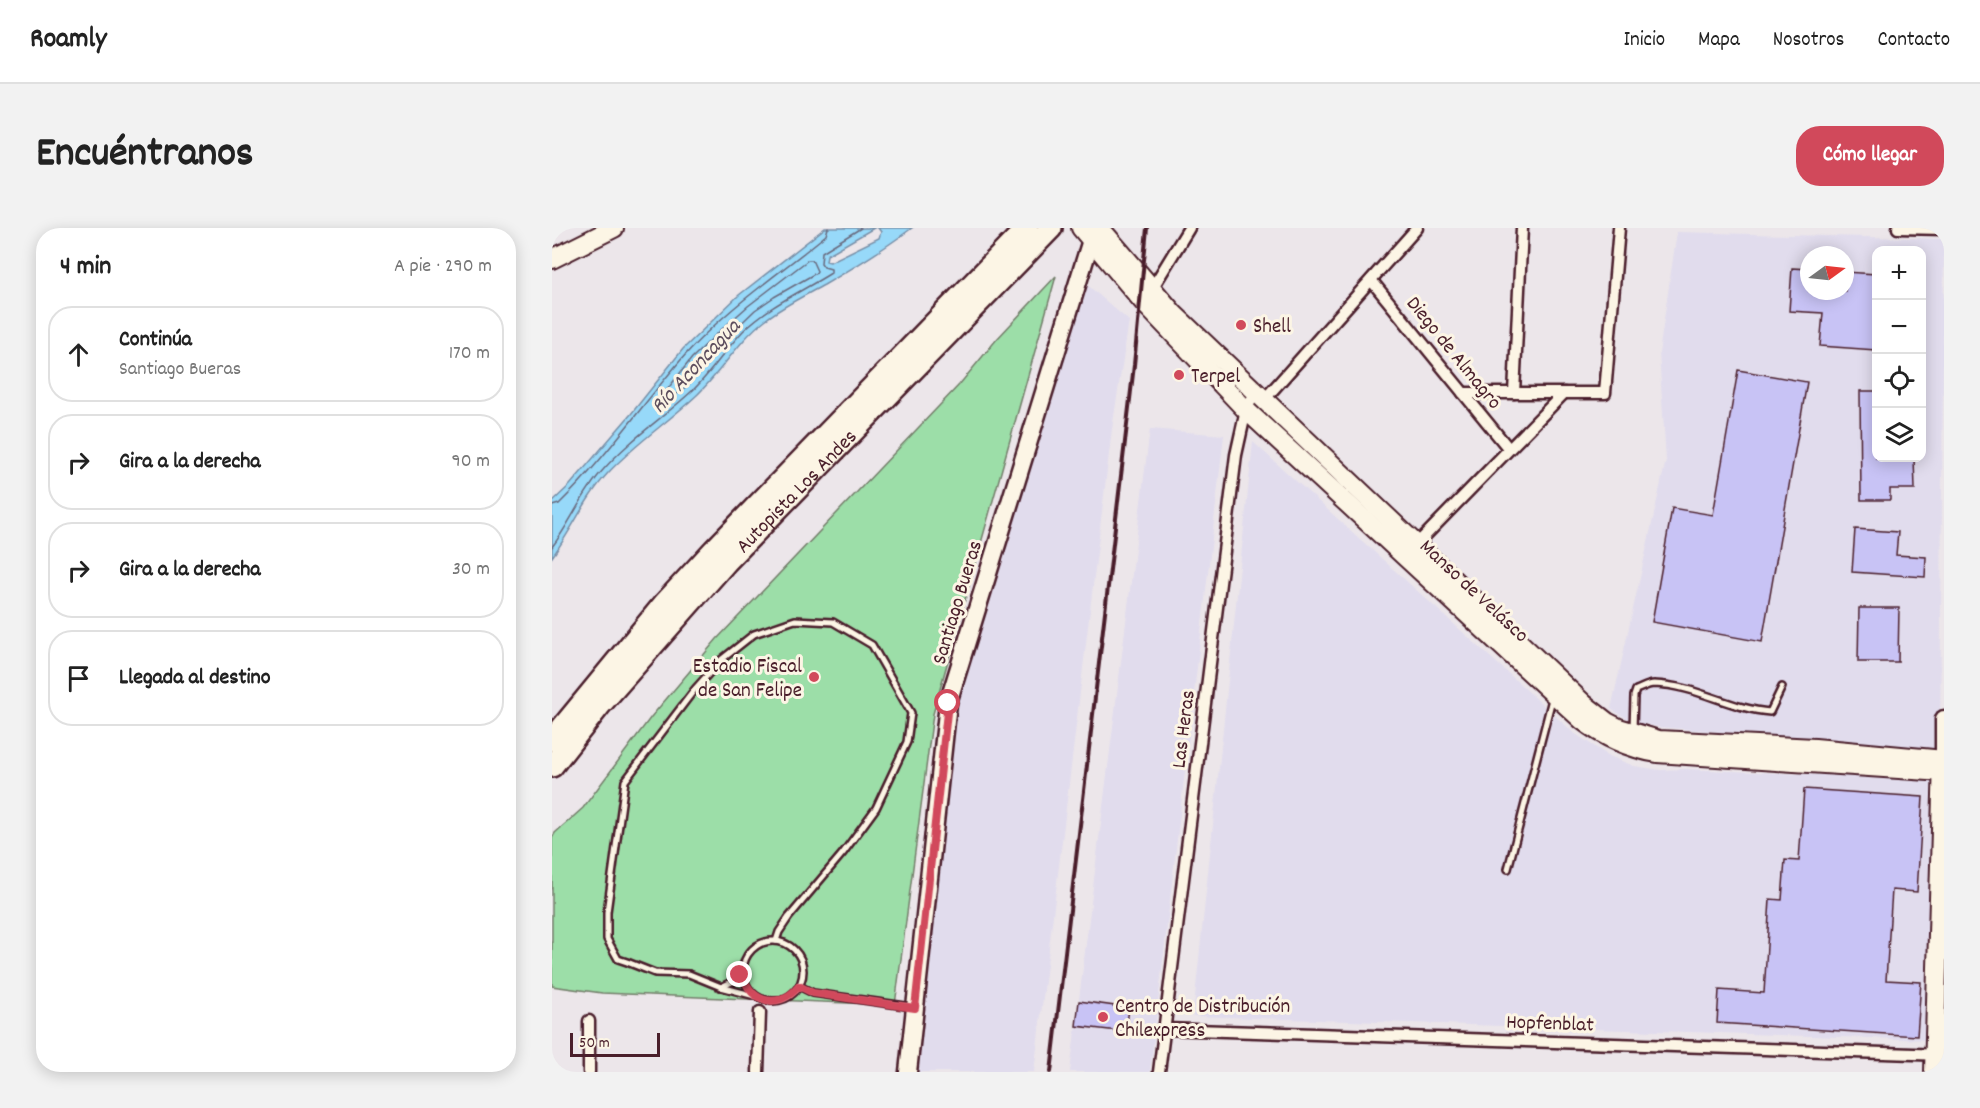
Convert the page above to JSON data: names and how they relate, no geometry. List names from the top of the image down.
{
  "streets": {
    "highway": ["Autopista Los Andes"],
    "main road": ["Manso de Velásco"],
    "street": [
      "Diego de Almagro",
      "Santiago Bueras",
      "Las Heras",
      "Hopfenblat"
    ]
  },
  "crossings": [
    ["Diego de Almagro", "Las Heras"],
    ["Manso de Velásco", "Santiago Bueras"],
    ["Manso de Velásco", "Las Heras"],
    ["Las Heras", "Hopfenblat"]
  ],
  "water": ["Río Aconcagua"],
  "places": [
    "Shell",
    "Terpel",
    "Estadio Fiscal de San Felipe",
    "Centro de Distribución Chilexpress"
  ],
  "scale_bar": "50 m",
  "north": "right",
  "page": {
    "header": "Roamly",
    "nav": [
      "Inicio",
      "Mapa",
      "Nosotros",
      "Contacto"
    ],
    "title": "Encuéntranos",
    "buttons": "Cómo llegar",
    "heading": ["4 min", "A pie · 290 m"],
    "map_buttons": ["+", "−"],
    "list": [
      ["Continúa", "Santiago Bueras", "170 m"],
      ["Gira a la derecha", "90 m"],
      ["Gira a la derecha", "30 m"],
      "Llegada al destino"
    ],
    "scale": "50 m"
  }
}
